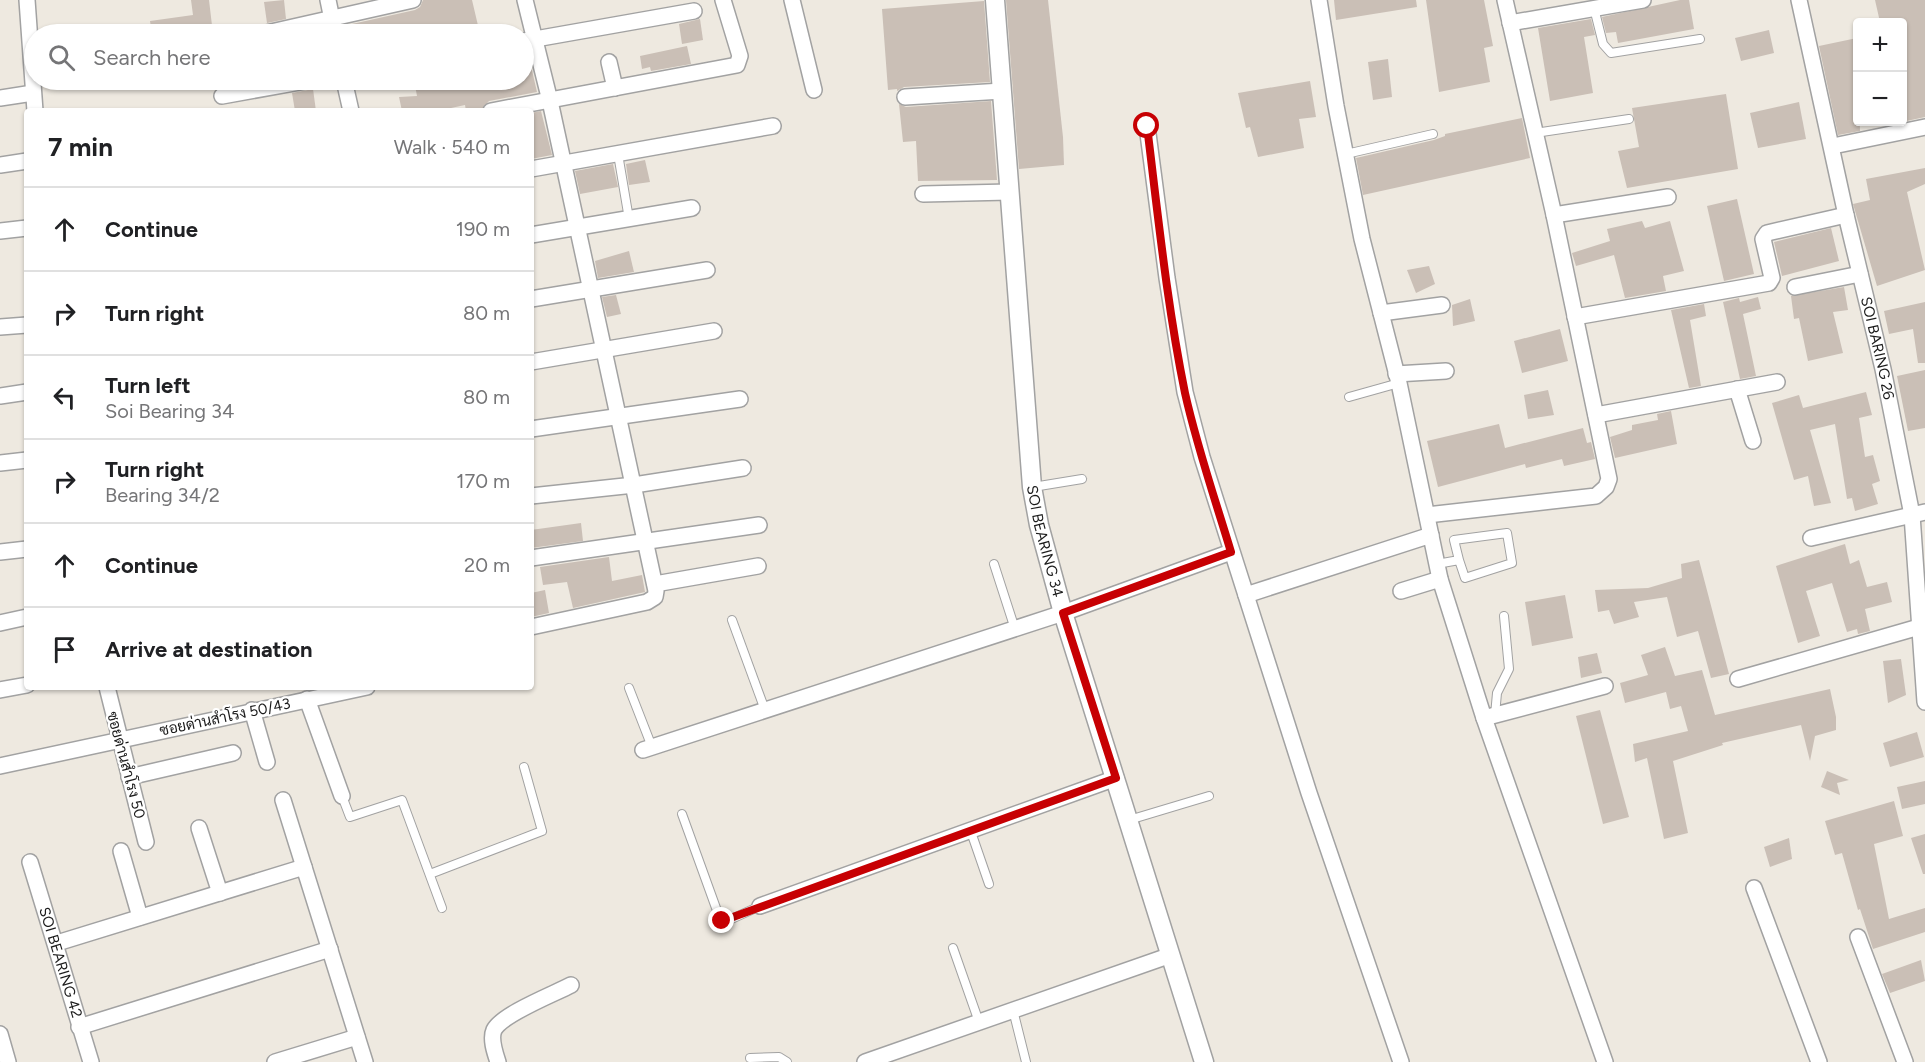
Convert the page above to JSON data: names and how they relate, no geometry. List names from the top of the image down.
{
  "streets": {
    "street": [
      "SOI BARING 26",
      "SOI BEARING 34",
      "ซอยด่านสำโรง 50/43",
      "ซอยด่านสำโรง 50",
      "SOI BEARING 42"
    ]
  },
  "crossings": [
    ["ซอยด่านสำโรง 50/43", "ซอยด่านสำโรง 50"]
  ],
  "page": {
    "map_buttons": ["+", "−"],
    "search": "Search here",
    "heading": ["7 min", "Walk · 540 m"],
    "list": [
      ["Continue", "190 m"],
      ["Turn right", "80 m"],
      ["Turn left", "Soi Bearing 34", "80 m"],
      ["Turn right", "Bearing 34/2", "170 m"],
      ["Continue", "20 m"],
      "Arrive at destination"
    ]
  }
}
